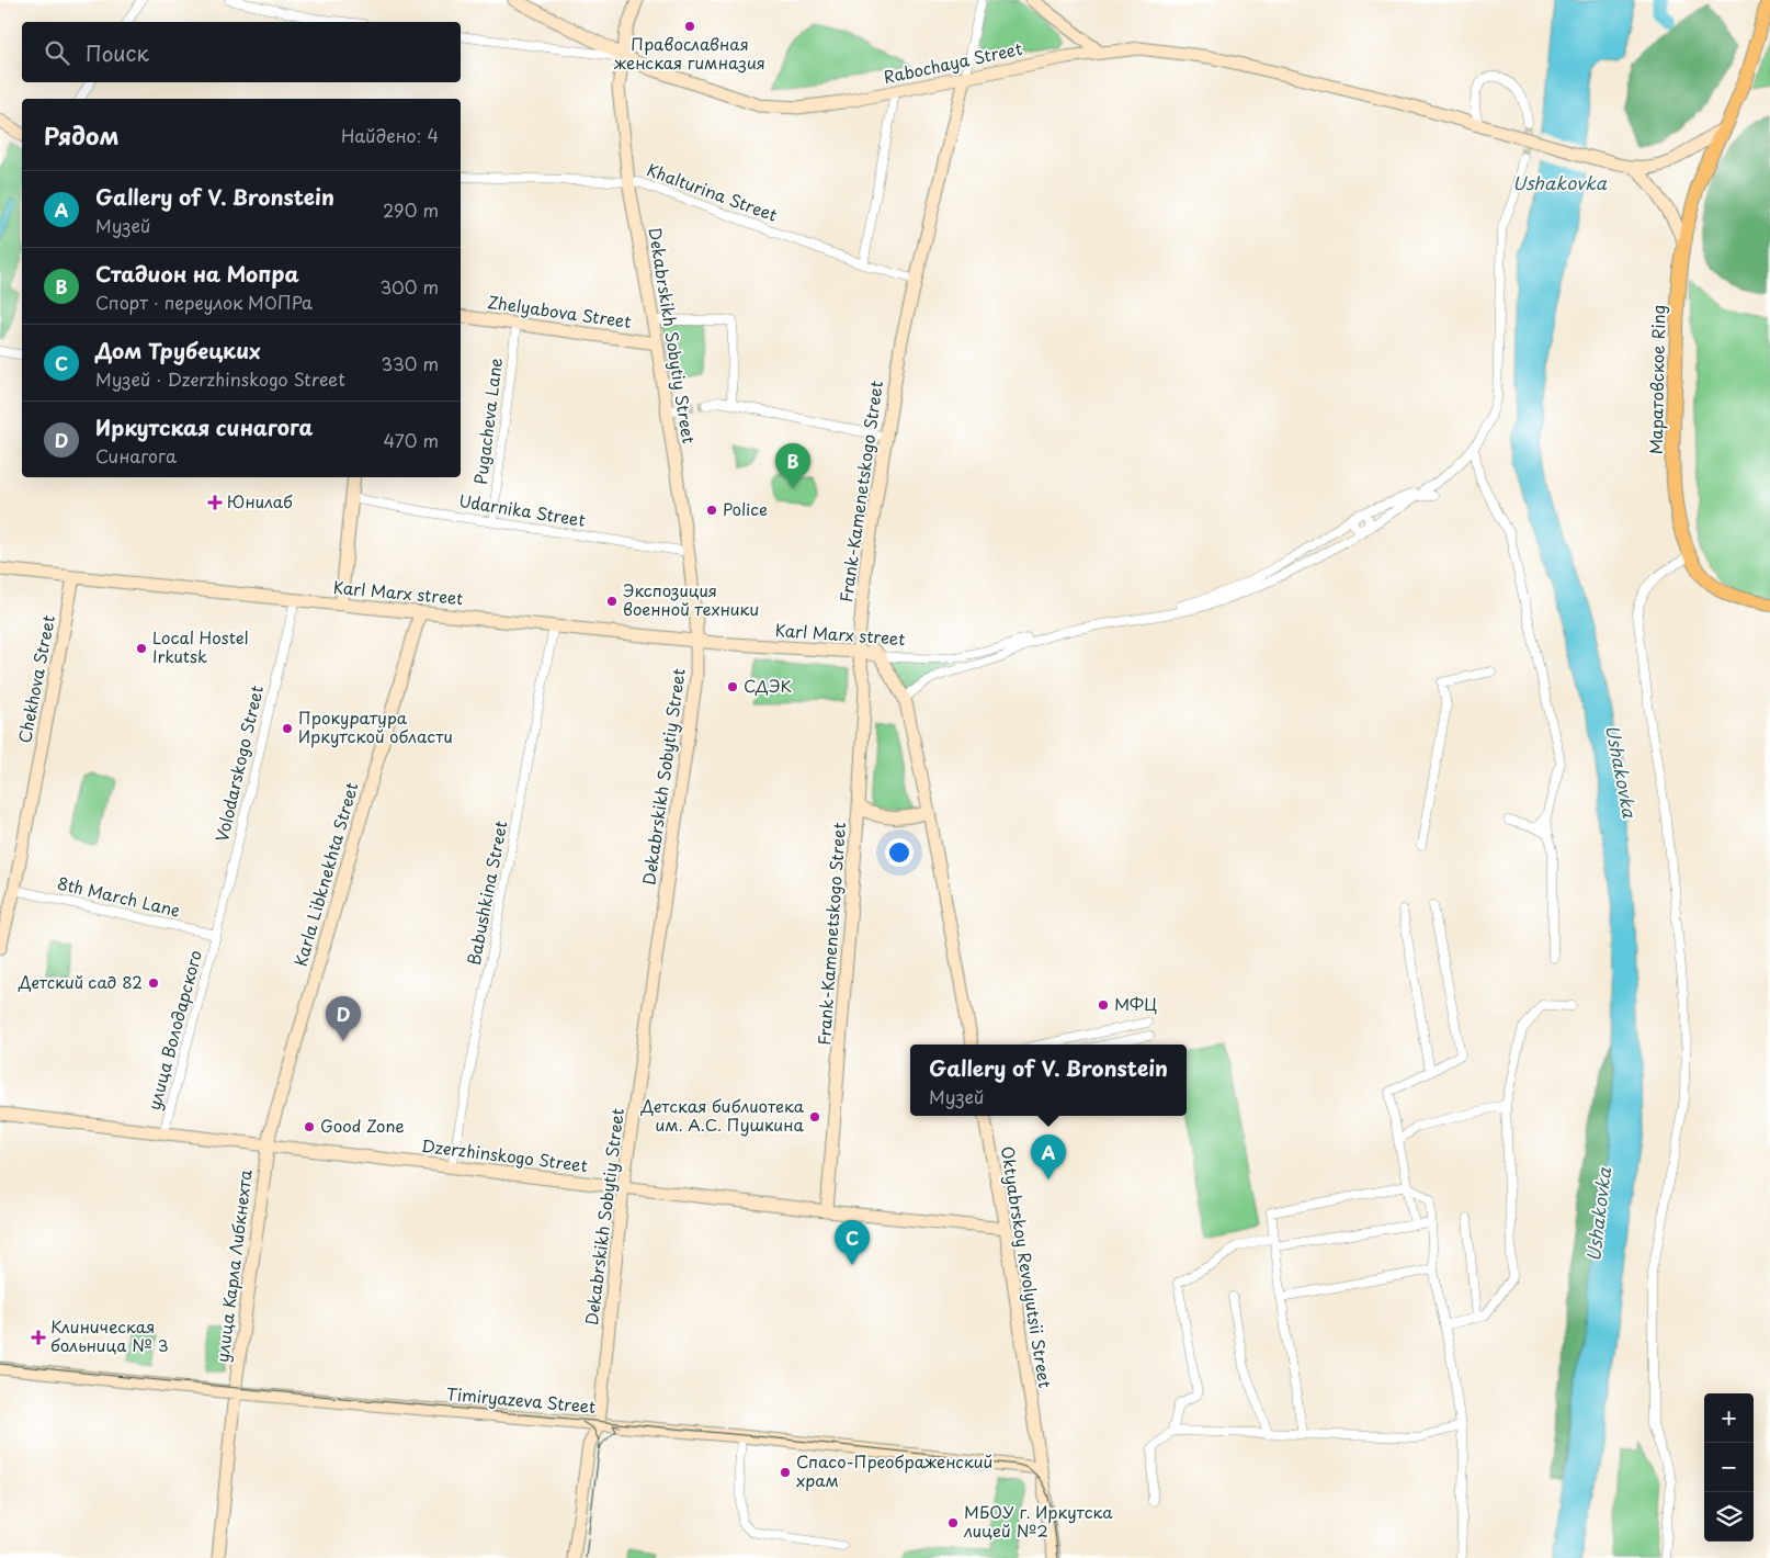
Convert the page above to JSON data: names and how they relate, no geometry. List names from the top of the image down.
{
  "streets": {
    "main road": [
      "Rabochaya Street",
      "Zhelyabova Street",
      "Dekabrskikh Sobytiy Street",
      "Маратовское Ring",
      "Frank-Kamenetskogo Street",
      "Karl Marx street",
      "Chekhova Street",
      "Karla Libknekhta Street",
      "Dzerzhinskogo Street",
      "улица Карла Либкнехта",
      "Oktyabrskoy Revolyutsii Street",
      "Timiryazeva Street"
    ],
    "street": [
      "Khalturina Street",
      "Pugacheva Lane",
      "Udarnika Street",
      "Volodarskogo Street",
      "Babushkina Street",
      "8th March Lane",
      "улица Володарского"
    ]
  },
  "crossings": [
    ["Rabochaya Street", "Dekabrskikh Sobytiy Street"],
    ["Rabochaya Street", "Маратовское Ring"],
    ["Rabochaya Street", "Frank-Kamenetskogo Street"],
    ["Khalturina Street", "Dekabrskikh Sobytiy Street"],
    ["Khalturina Street", "Frank-Kamenetskogo Street"],
    ["Zhelyabova Street", "Dekabrskikh Sobytiy Street"],
    ["Zhelyabova Street", "Pugacheva Lane"],
    ["Dekabrskikh Sobytiy Street", "Udarnika Street"],
    ["Dekabrskikh Sobytiy Street", "Karl Marx street"],
    ["Dekabrskikh Sobytiy Street", "Dzerzhinskogo Street"],
    ["Dekabrskikh Sobytiy Street", "Timiryazeva Street"],
    ["Pugacheva Lane", "Udarnika Street"],
    ["Frank-Kamenetskogo Street", "Karl Marx street"],
    ["Frank-Kamenetskogo Street", "Dzerzhinskogo Street"],
    ["Karl Marx street", "Chekhova Street"],
    ["Karl Marx street", "Volodarskogo Street"],
    ["Karl Marx street", "Karla Libknekhta Street"],
    ["Karl Marx street", "Babushkina Street"],
    ["Chekhova Street", "8th March Lane"],
    ["Volodarskogo Street", "8th March Lane"],
    ["Volodarskogo Street", "улица Володарского"],
    ["Karla Libknekhta Street", "Dzerzhinskogo Street"],
    ["Karla Libknekhta Street", "улица Карла Либкнехта"],
    ["Babushkina Street", "Dzerzhinskogo Street"],
    ["8th March Lane", "улица Володарского"],
    ["улица Володарского", "Dzerzhinskogo Street"],
    ["Dzerzhinskogo Street", "улица Карла Либкнехта"],
    ["Dzerzhinskogo Street", "Oktyabrskoy Revolyutsii Street"],
    ["улица Карла Либкнехта", "Timiryazeva Street"],
    ["Oktyabrskoy Revolyutsii Street", "Timiryazeva Street"]
  ],
  "water": ["Ushakovka"],
  "places": {
    "other": [
      "Православная женская гимназия",
      "Police",
      "Экспозиция военной техники",
      "Local Hostel Irkutsk",
      "СДЭК",
      "Прокуратура Иркутской области",
      "Детский сад 82",
      "МФЦ",
      "Детская библиотека им. А.С. Пушкина",
      "Good Zone",
      "Спасо-Преображенский храм",
      "МБОУ г. Иркутска лицей №2"
    ],
    "health": ["Юнилаб", "Клиническая больница № 3"]
  },
  "page": {
    "search": "Поиск",
    "heading": ["Рядом", "Найдено: 4"],
    "list": [
      {
        "mark": "A",
        "name": "Gallery of V. Bronstein",
        "note": "Музей",
        "value": "290 m"
      },
      {
        "mark": "B",
        "name": "Стадион на Мопра",
        "note": "Спорт · переулок МОПРа",
        "value": "300 m"
      },
      {
        "mark": "C",
        "name": "Дом Трубецких",
        "note": "Музей · Dzerzhinskogo Street",
        "value": "330 m"
      },
      {
        "mark": "D",
        "name": "Иркутская синагога",
        "note": "Синагога",
        "value": "470 m"
      }
    ],
    "pins": [
      "B",
      "D",
      "A",
      "C"
    ],
    "popup": ["Gallery of V. Bronstein", "Музей"],
    "map_buttons": ["+", "−"]
  }
}
